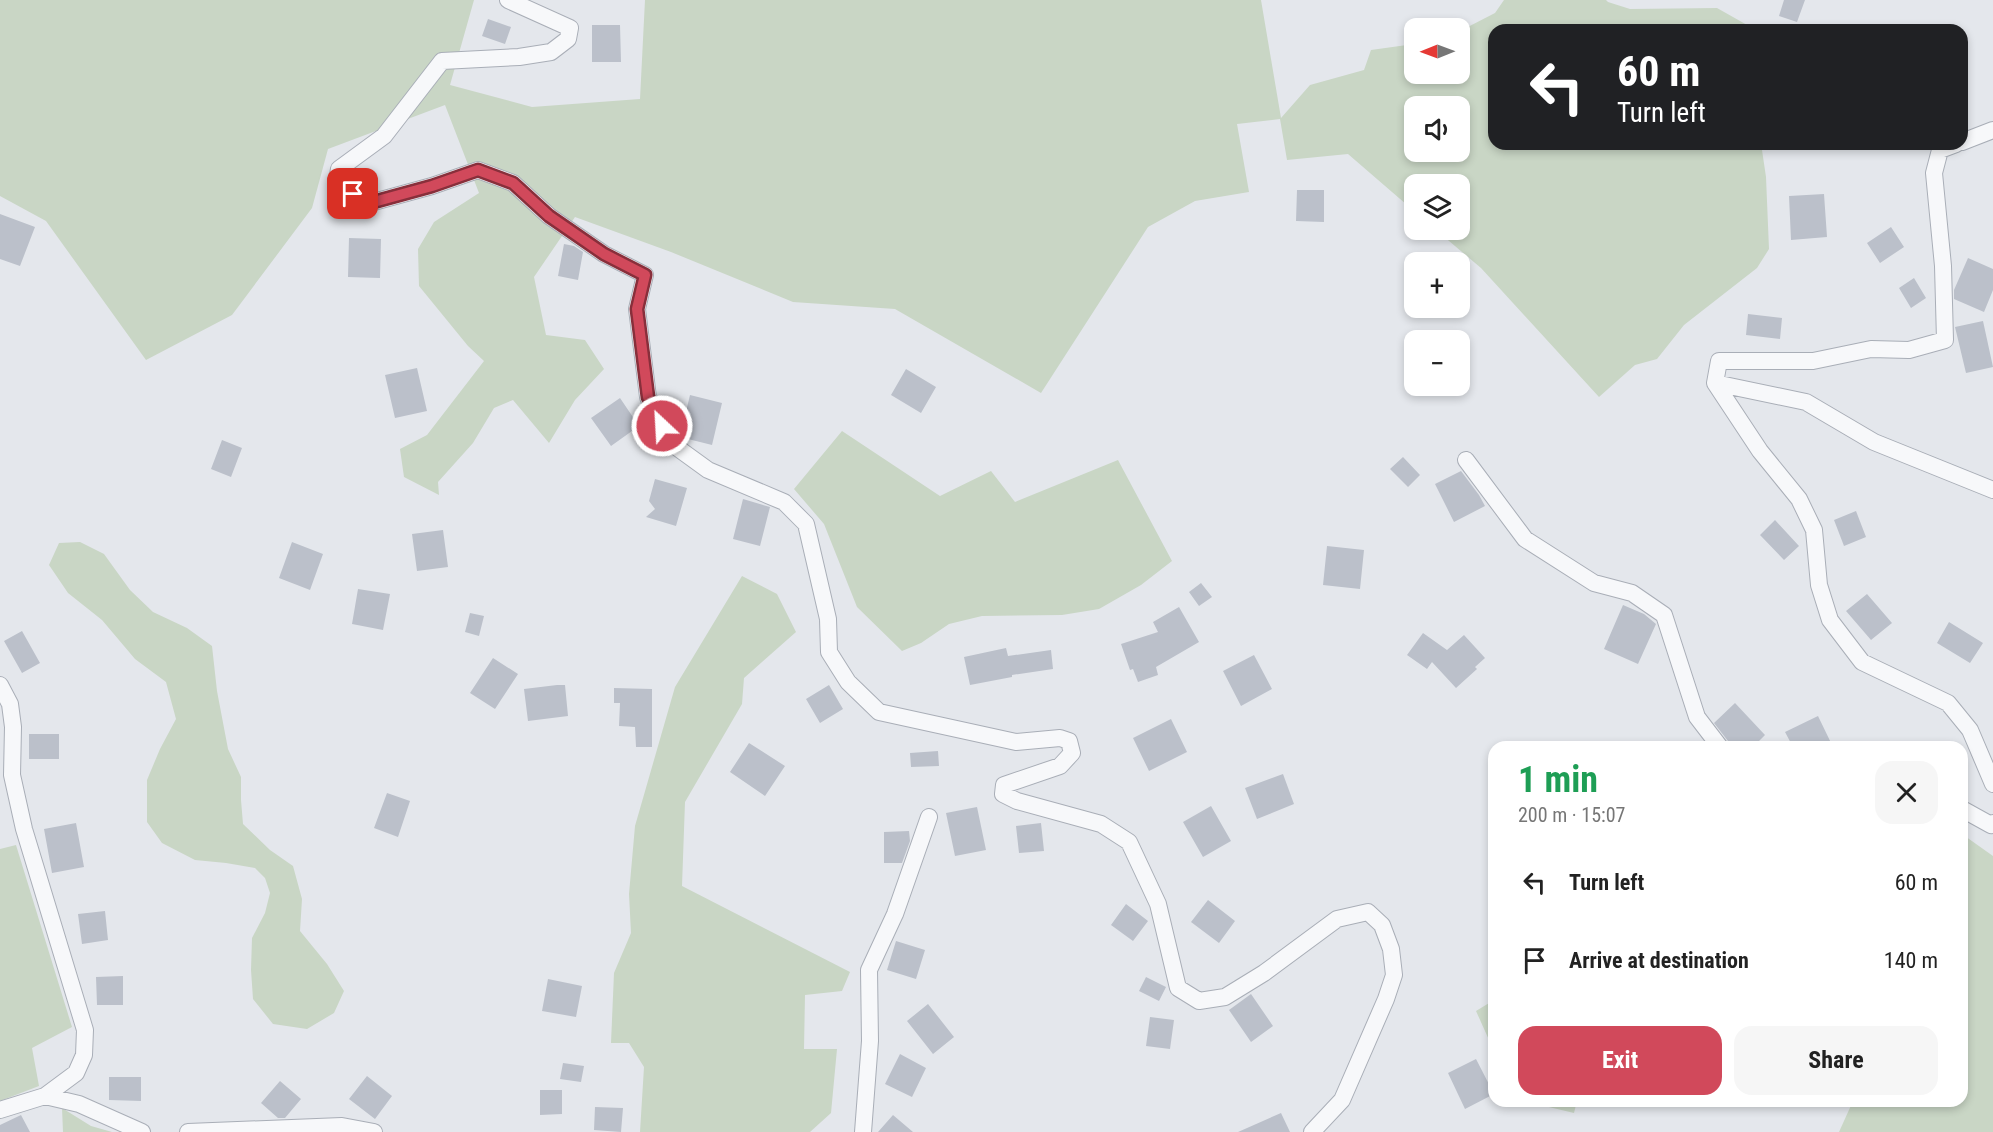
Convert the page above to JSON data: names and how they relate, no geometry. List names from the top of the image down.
{
  "north": "left",
  "page": {
    "map_buttons": ["+", "−"],
    "turn": ["60 m", "Turn left"],
    "heading": ["1 min", "200 m · 15:07"],
    "list": [
      {
        "name": "Turn left",
        "value": "60 m"
      },
      {
        "name": "Arrive at destination",
        "value": "140 m"
      }
    ],
    "buttons": ["Exit", "Share"]
  }
}
